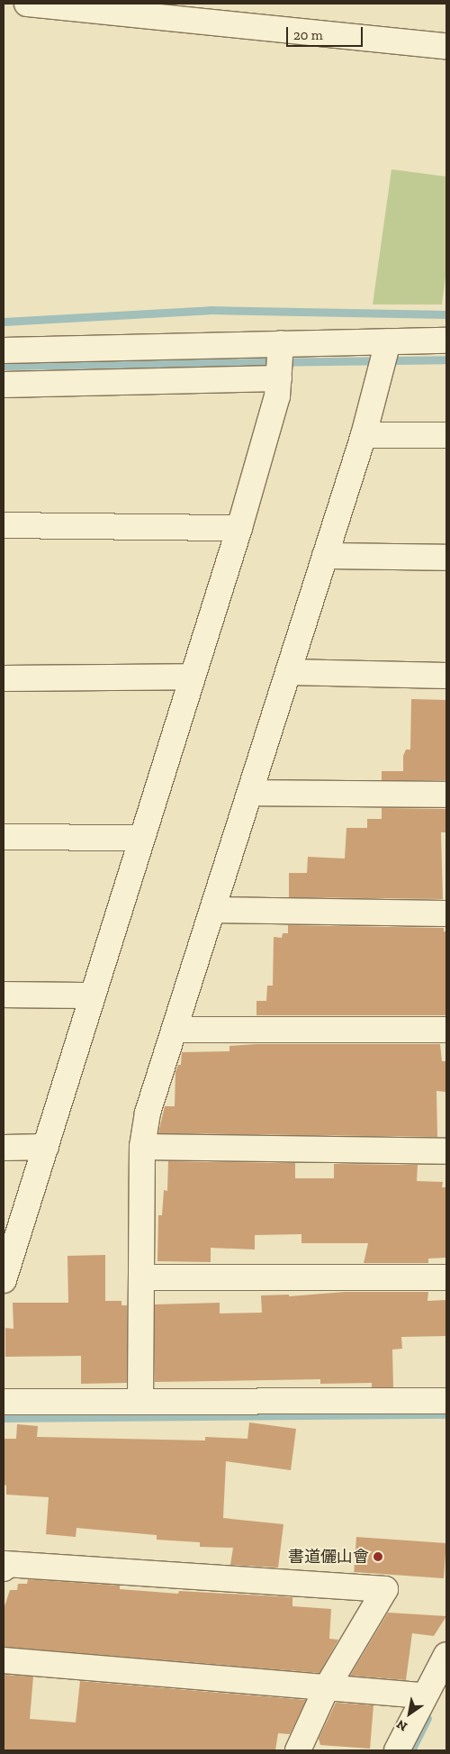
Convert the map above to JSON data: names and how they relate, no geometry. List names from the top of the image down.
{
  "places": ["書道儷山會"],
  "scale_bar": "20 m",
  "north": "bottom left"
}
